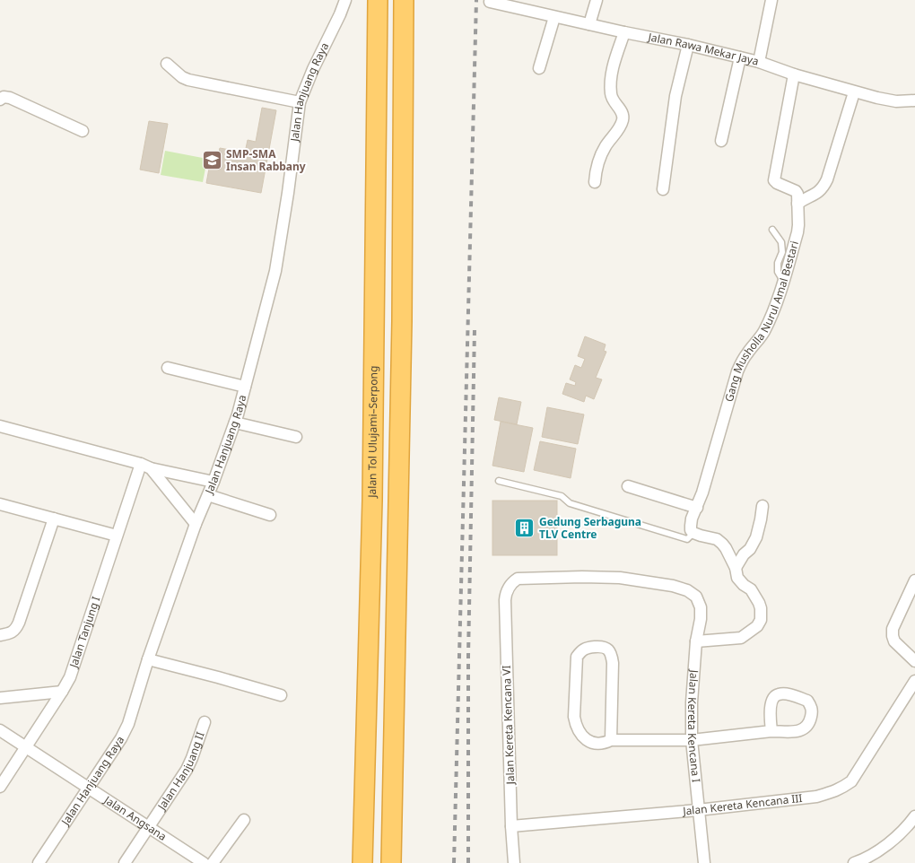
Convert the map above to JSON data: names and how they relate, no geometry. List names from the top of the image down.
{
  "streets": {
    "highway": ["Jalan Tol Ulujami–Serpong"],
    "street": [
      "Jalan Rawa Mekar Jaya",
      "Jalan Hanjuang Raya",
      "Gang Musholla Nurul Amal Bestari",
      "Jalan Tanjung I",
      "Jalan Kereta Kencana VI",
      "Jalan Kereta Kencana I",
      "Jalan Hanjuang II",
      "Jalan Kereta Kencana III",
      "Jalan Angsana"
    ]
  },
  "crossings": [
    ["Jalan Rawa Mekar Jaya", "Gang Musholla Nurul Amal Bestari"],
    ["Jalan Hanjuang Raya", "Jalan Angsana"],
    ["Jalan Tanjung I", "Jalan Angsana"],
    ["Jalan Kereta Kencana VI", "Jalan Kereta Kencana I"],
    ["Jalan Kereta Kencana VI", "Jalan Kereta Kencana III"],
    ["Jalan Kereta Kencana I", "Jalan Kereta Kencana III"],
    ["Jalan Hanjuang II", "Jalan Angsana"]
  ],
  "places": {
    "school or university": ["SMP-SMA Insan Rabbany"],
    "building": ["Gedung Serbaguna TLV Centre"]
  }
}
